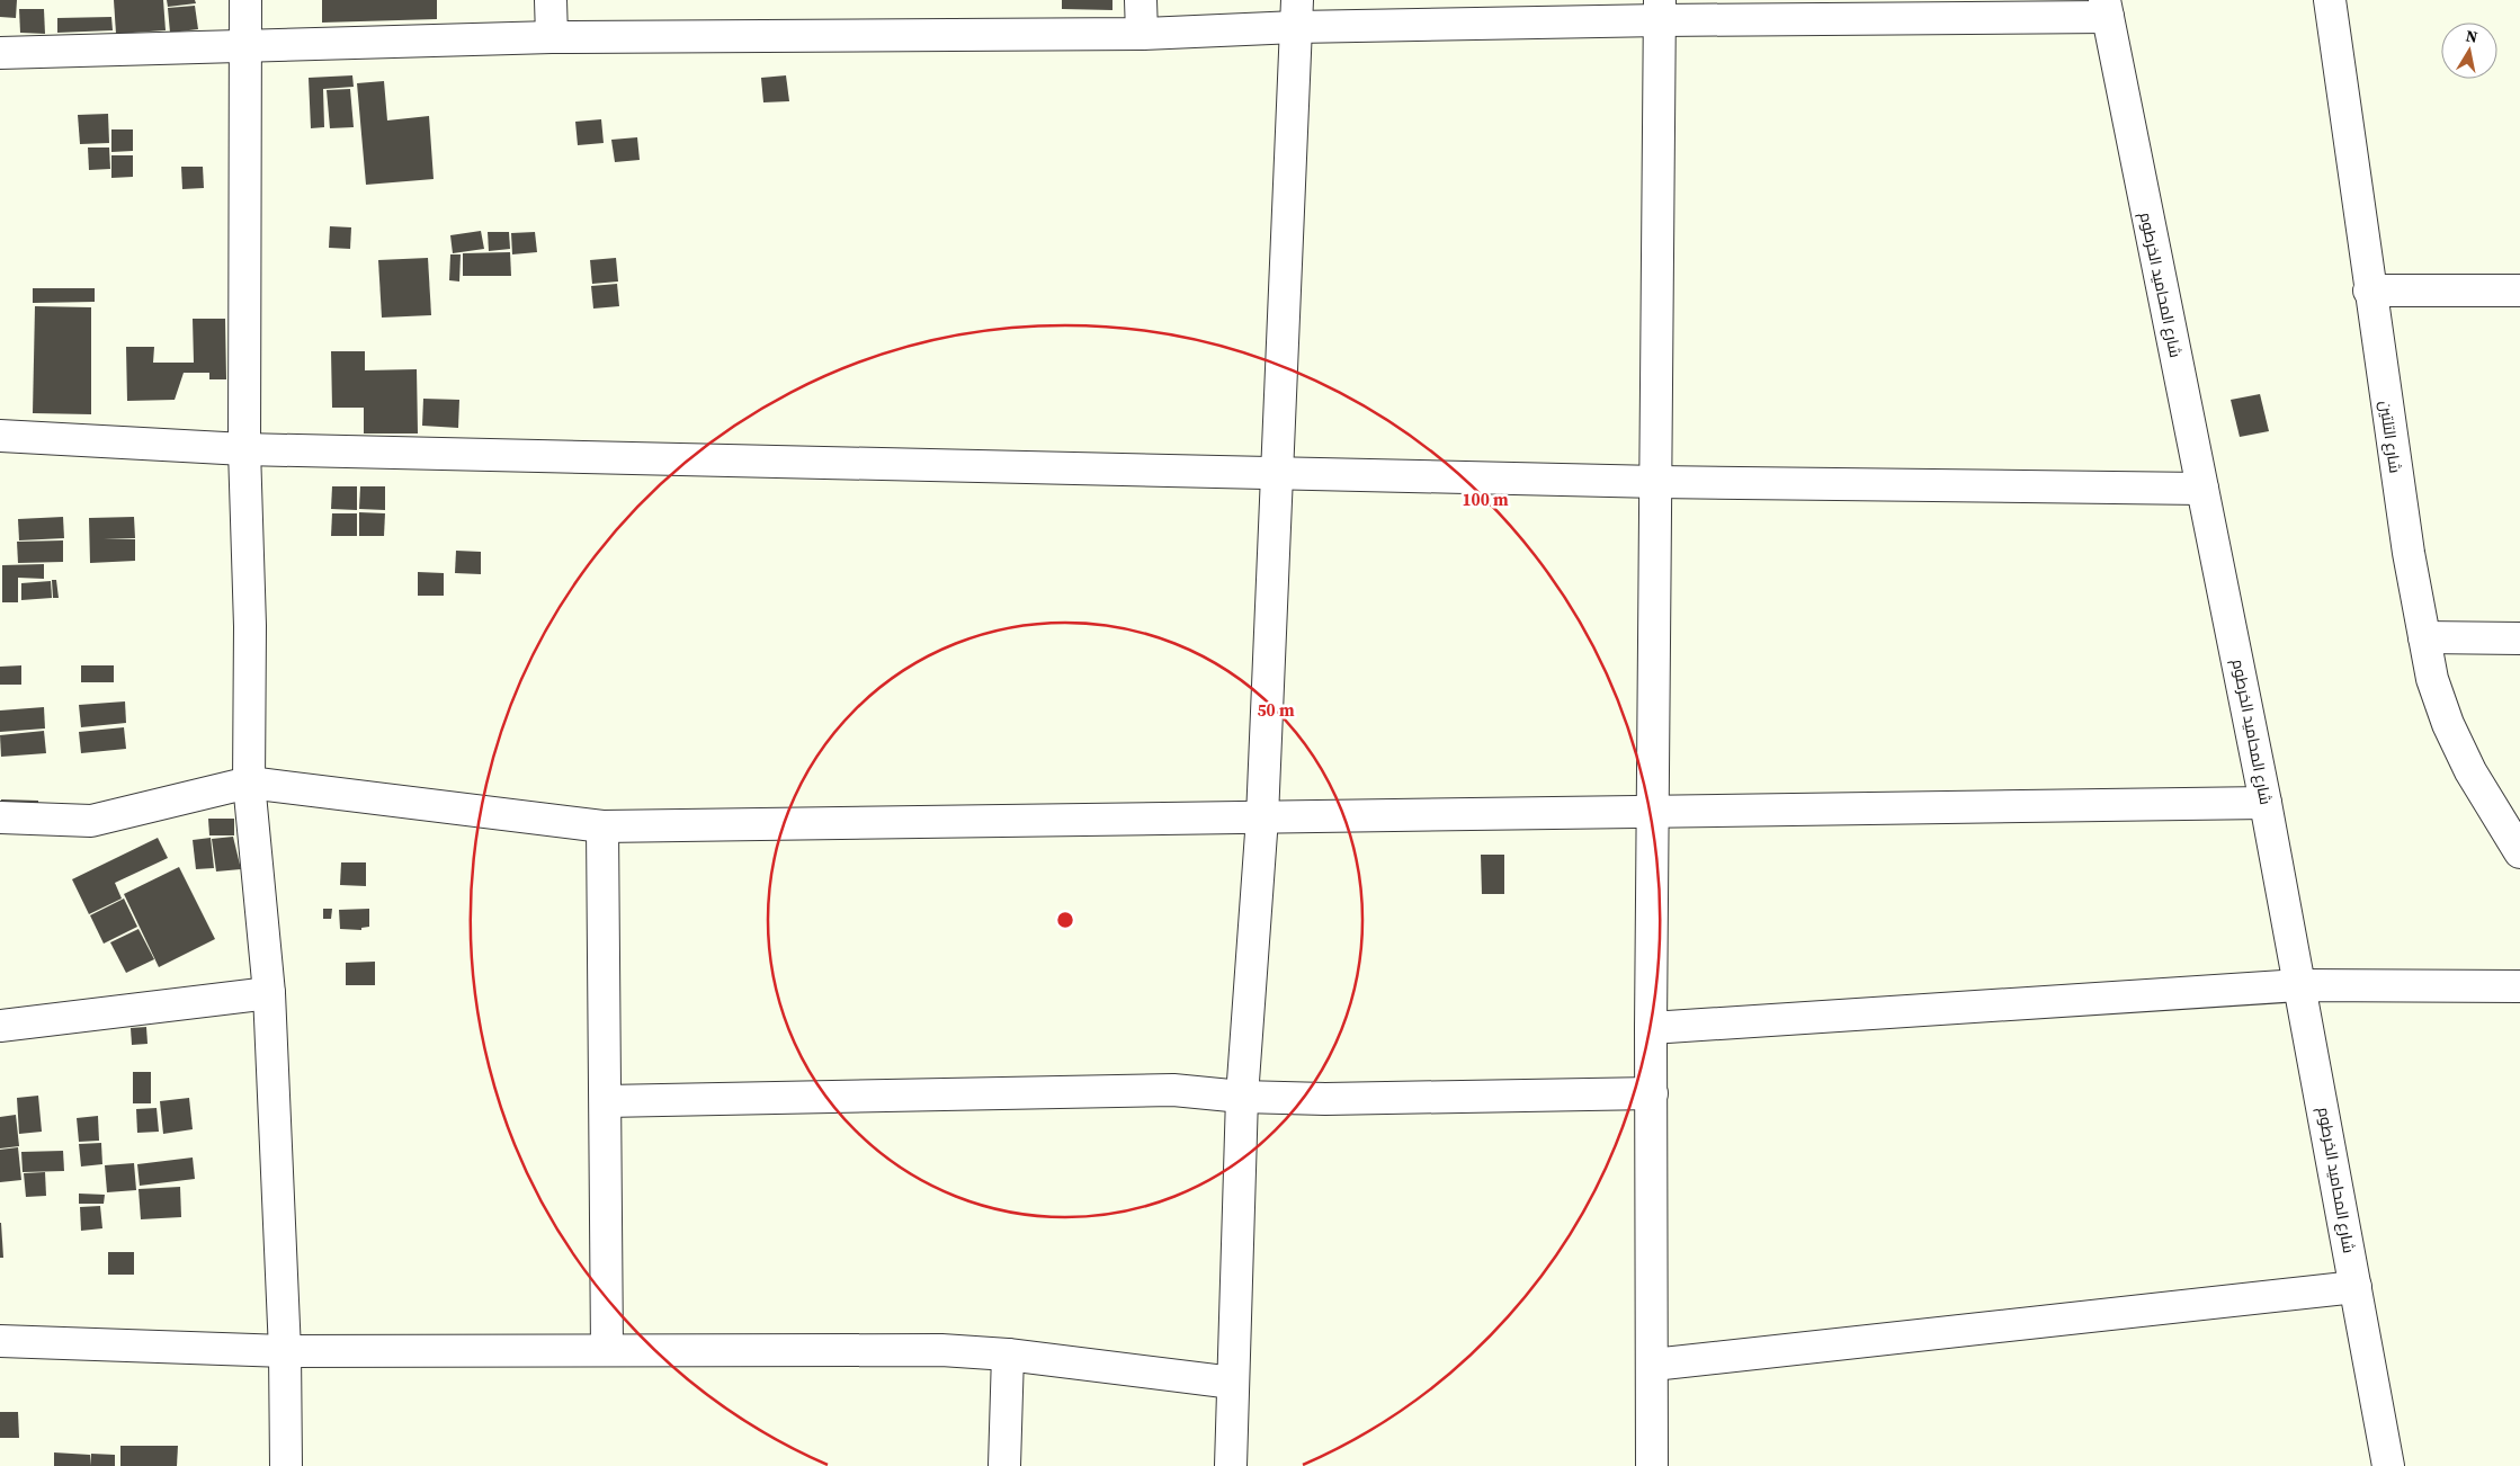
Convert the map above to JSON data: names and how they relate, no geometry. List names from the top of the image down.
{
  "streets": {
    "street": ["شارع المحاميد الخرطوم", "شارع التلتين"]
  },
  "north": "top",
  "rings": ["100 m", "50 m"]
}
